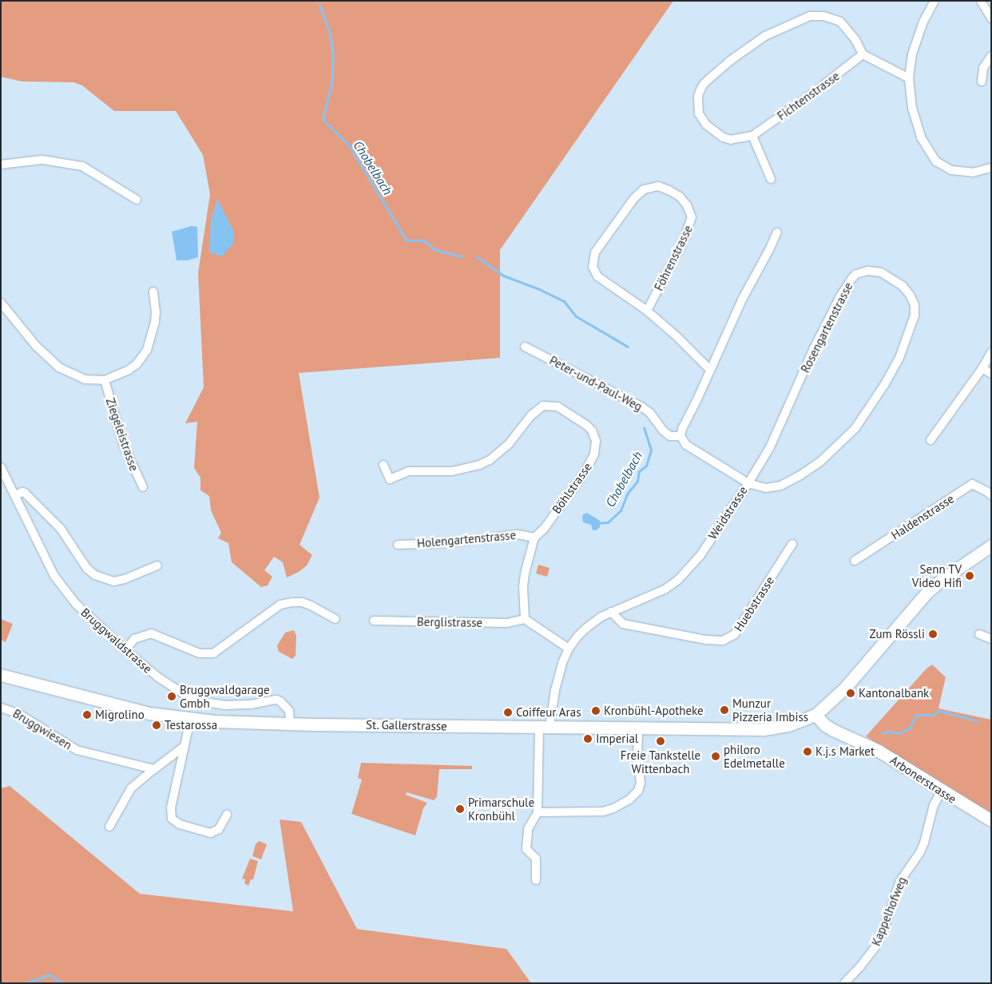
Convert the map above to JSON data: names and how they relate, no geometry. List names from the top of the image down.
{
  "streets": {
    "main road": ["St. Gallerstrasse", "Arbonerstrasse"],
    "street": [
      "Fichtenstrasse",
      "Föhrenstrasse",
      "Rosengartenstrasse",
      "Peter-und-Paul-Weg",
      "Ziegeleistrasse",
      "Böhlstrasse",
      "Weidstrasse",
      "Haldenstrasse",
      "Holengartenstrasse",
      "Huebstrasse",
      "Berglistrasse",
      "Bruggwaldstrasse",
      "Bruggwiesen",
      "Kappelhofweg"
    ]
  },
  "crossings": [
    ["Rosengartenstrasse", "Weidstrasse"],
    ["Peter-und-Paul-Weg", "Weidstrasse"],
    ["Böhlstrasse", "Holengartenstrasse"],
    ["Böhlstrasse", "Berglistrasse"],
    ["Weidstrasse", "Huebstrasse"],
    ["Weidstrasse", "St. Gallerstrasse"],
    ["Bruggwaldstrasse", "St. Gallerstrasse"],
    ["St. Gallerstrasse", "Arbonerstrasse"],
    ["Arbonerstrasse", "Kappelhofweg"]
  ],
  "water": ["Chobelbach"],
  "places": [
    "Senn TV Video Hifi",
    "Zum Rössli",
    "Kantonalbank",
    "Bruggwaldgarage Gmbh",
    "Munzur Pizzeria Imbiss",
    "Kronbühl-Apotheke",
    "Coiffeur Aras",
    "Migrolino",
    "Testarossa",
    "Imperial",
    "Freie Tankstelle Wittenbach",
    "K.j.s Market",
    "philoro Edelmetalle",
    "Primarschule Kronbühl"
  ]
}
